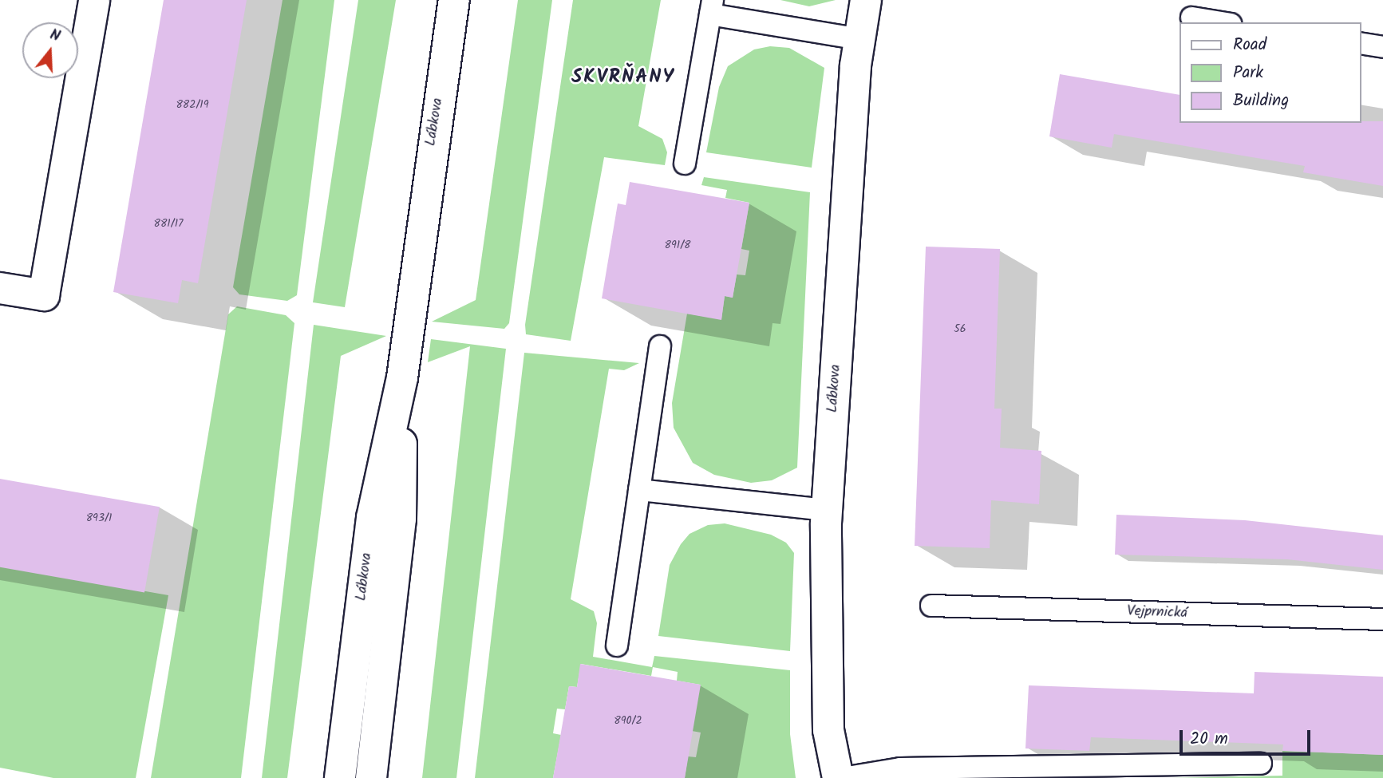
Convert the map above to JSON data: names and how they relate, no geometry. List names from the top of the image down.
{
  "streets": {
    "street": ["Lábkova"],
    "lane": ["Vejprnická"]
  },
  "districts": ["SKVRŇANY"],
  "house_numbers": [
    "882/19",
    "881/17",
    "891/8",
    "56",
    "893/1",
    "890/2"
  ],
  "legend": ["Road", "Park", "Building"],
  "scale_bar": "20 m",
  "north": "top"
}
